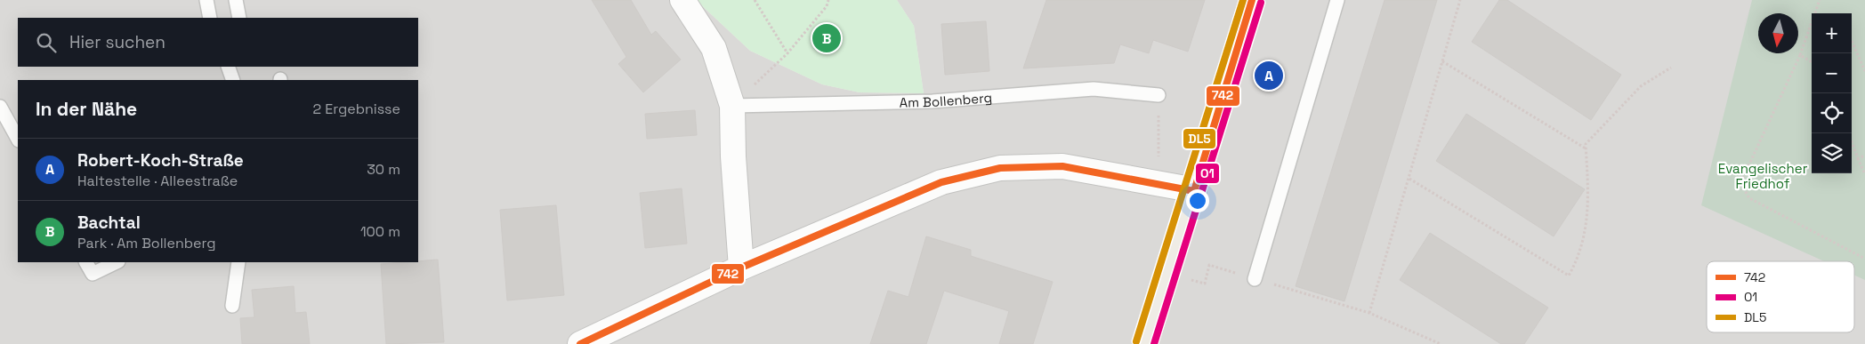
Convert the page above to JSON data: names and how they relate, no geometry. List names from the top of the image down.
{
  "streets": {
    "lane": ["Am Bollenberg"]
  },
  "parks": ["Evangelischer Friedhof"],
  "lines": ["transit line 742", "transit line DL5", "transit line O1"],
  "legend": ["742", "O1", "DL5"],
  "north": "bottom",
  "page": {
    "map_buttons": ["+", "−"],
    "search": "Hier suchen",
    "pins": ["B", "A"],
    "heading": ["In der Nähe", "2 Ergebnisse"],
    "list": [
      {
        "mark": "A",
        "name": "Robert-Koch-Straße",
        "note": "Haltestelle · Alleestraße",
        "value": "30 m"
      },
      {
        "mark": "B",
        "name": "Bachtal",
        "note": "Park · Am Bollenberg",
        "value": "100 m"
      }
    ]
  }
}
